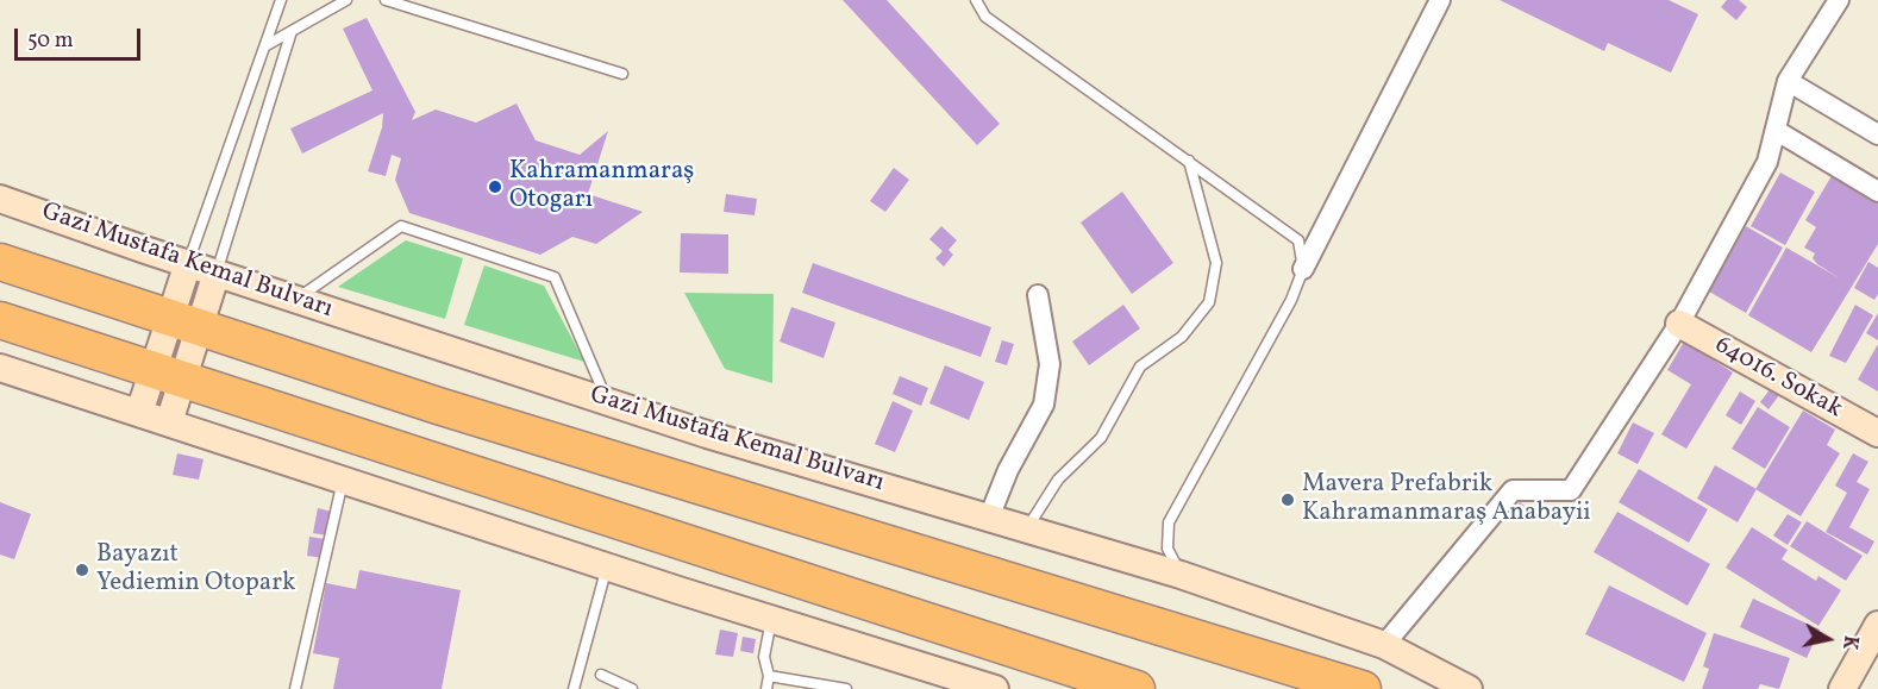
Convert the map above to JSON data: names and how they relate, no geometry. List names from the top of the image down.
{
  "streets": {
    "street": ["Gazi Mustafa Kemal Bulvarı", "64016. Sokak"]
  },
  "places": ["Kahramanmaraş Otogarı", "Mavera Prefabrik Kahramanmaraş Anabayii", "Bayazıt Yediemin Otopark"],
  "scale_bar": "50 m",
  "north": "right"
}
